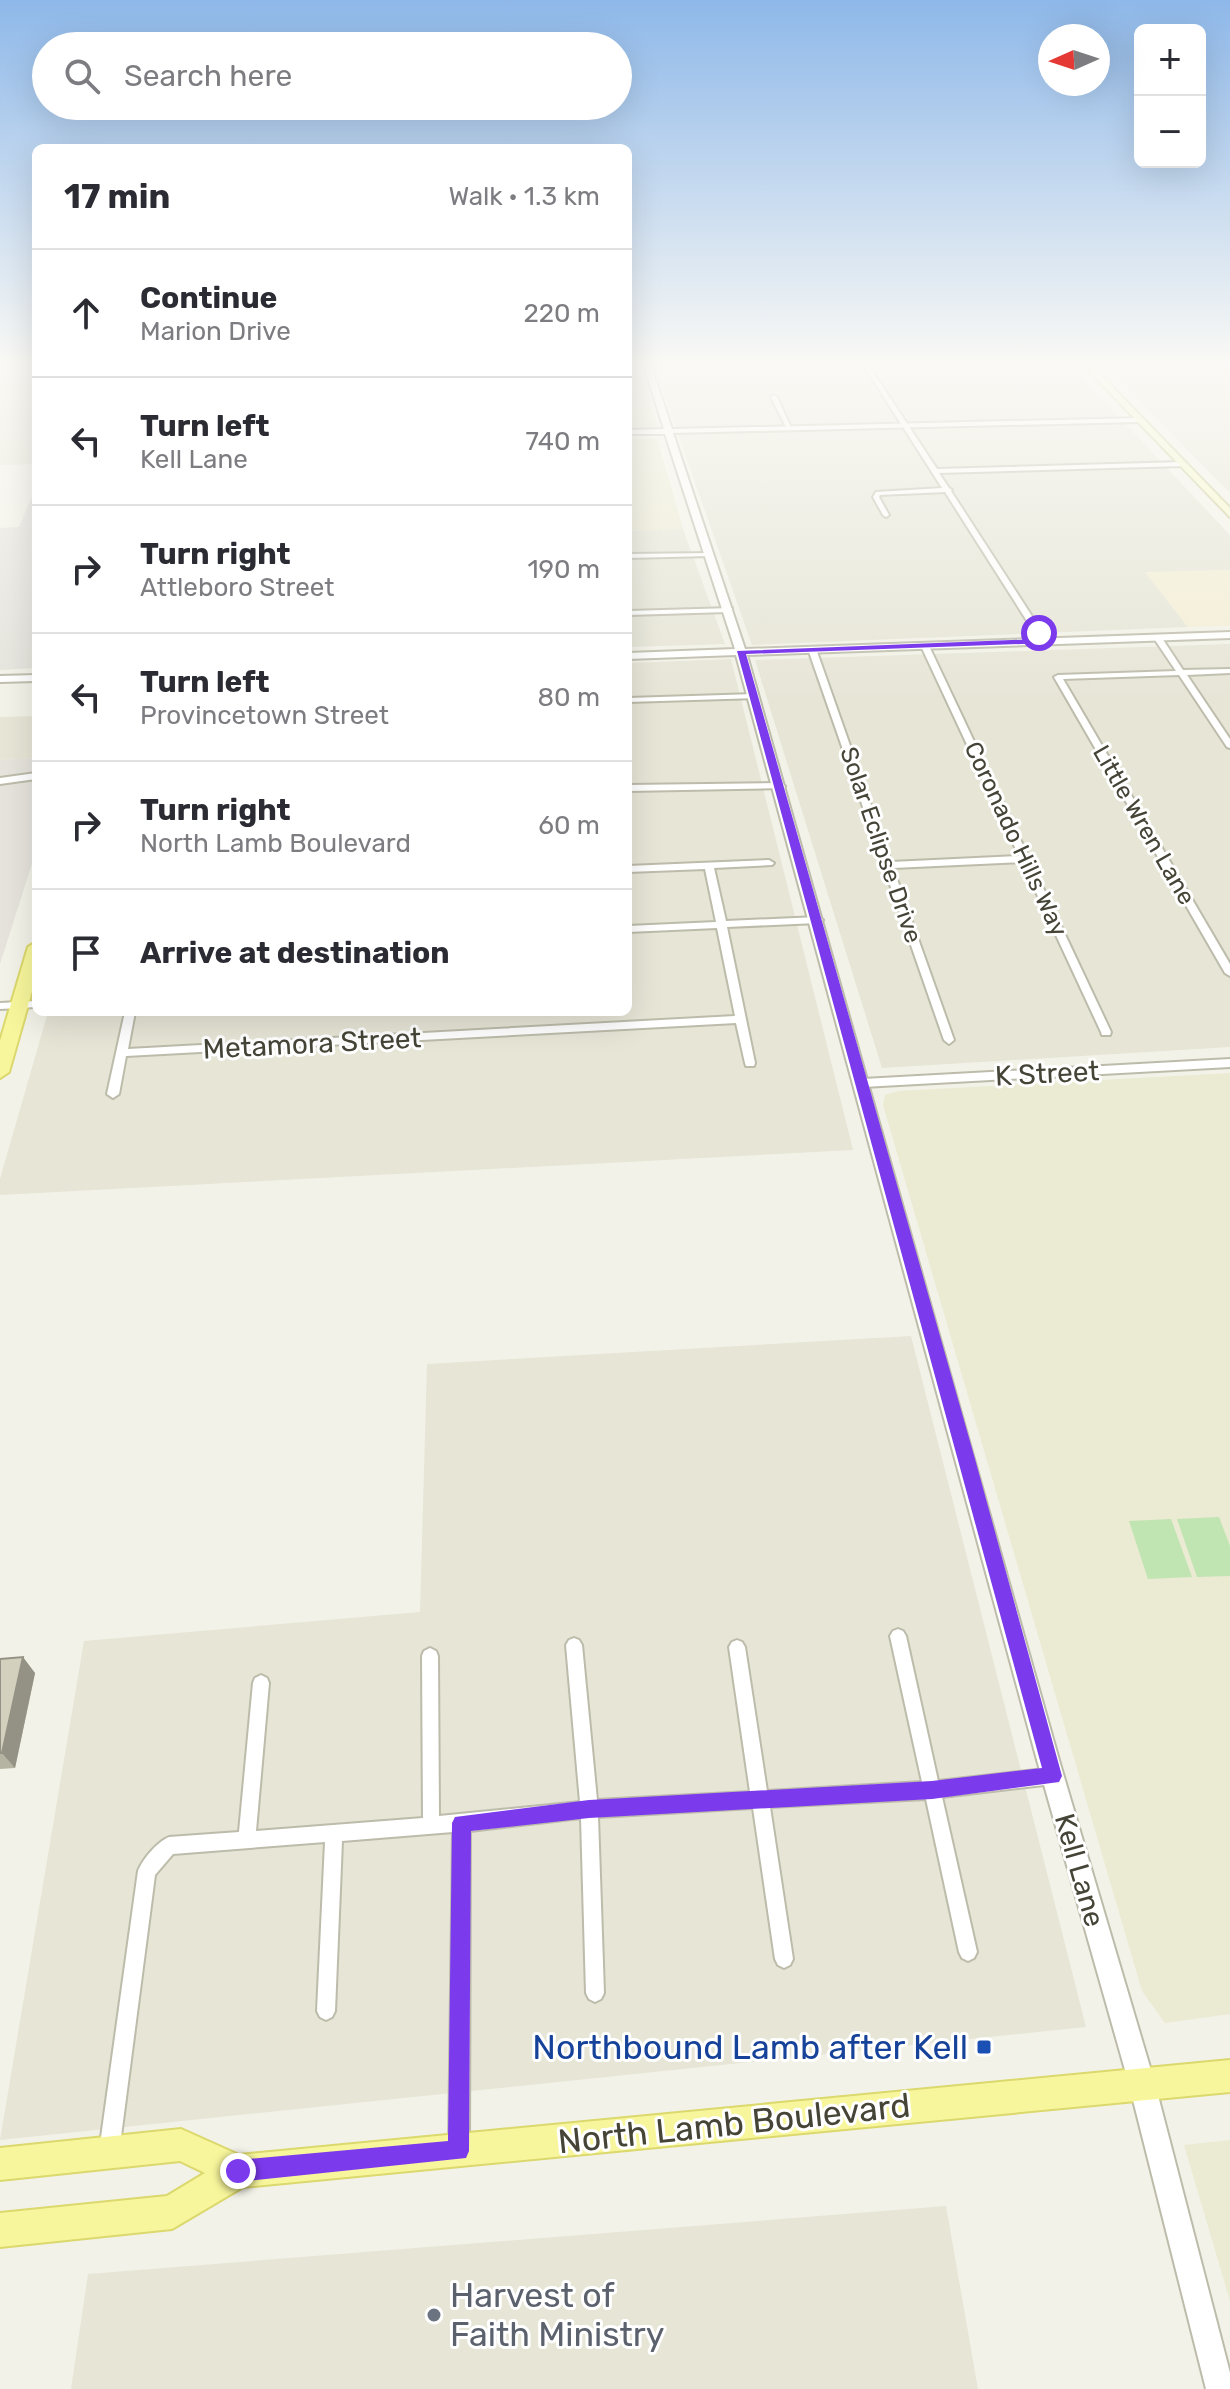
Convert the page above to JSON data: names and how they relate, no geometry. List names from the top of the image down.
{
  "streets": {
    "main road": ["North Lamb Boulevard"],
    "street": [
      "Little Wren Lane",
      "Coronado Hills Way",
      "Solar Eclipse Drive",
      "Metamora Street",
      "K Street",
      "Kell Lane"
    ]
  },
  "crossings": [
    ["K Street", "Kell Lane"],
    ["Kell Lane", "North Lamb Boulevard"]
  ],
  "places": {
    "transit": ["Northbound Lamb after Kell"],
    "other": ["Harvest of Faith Ministry"]
  },
  "north": "left",
  "page": {
    "map_buttons": ["+", "−"],
    "search": "Search here",
    "heading": ["17 min", "Walk · 1.3 km"],
    "list": [
      ["Continue", "Marion Drive", "220 m"],
      ["Turn left", "Kell Lane", "740 m"],
      ["Turn right", "Attleboro Street", "190 m"],
      ["Turn left", "Provincetown Street", "80 m"],
      ["Turn right", "North Lamb Boulevard", "60 m"],
      "Arrive at destination"
    ]
  }
}
